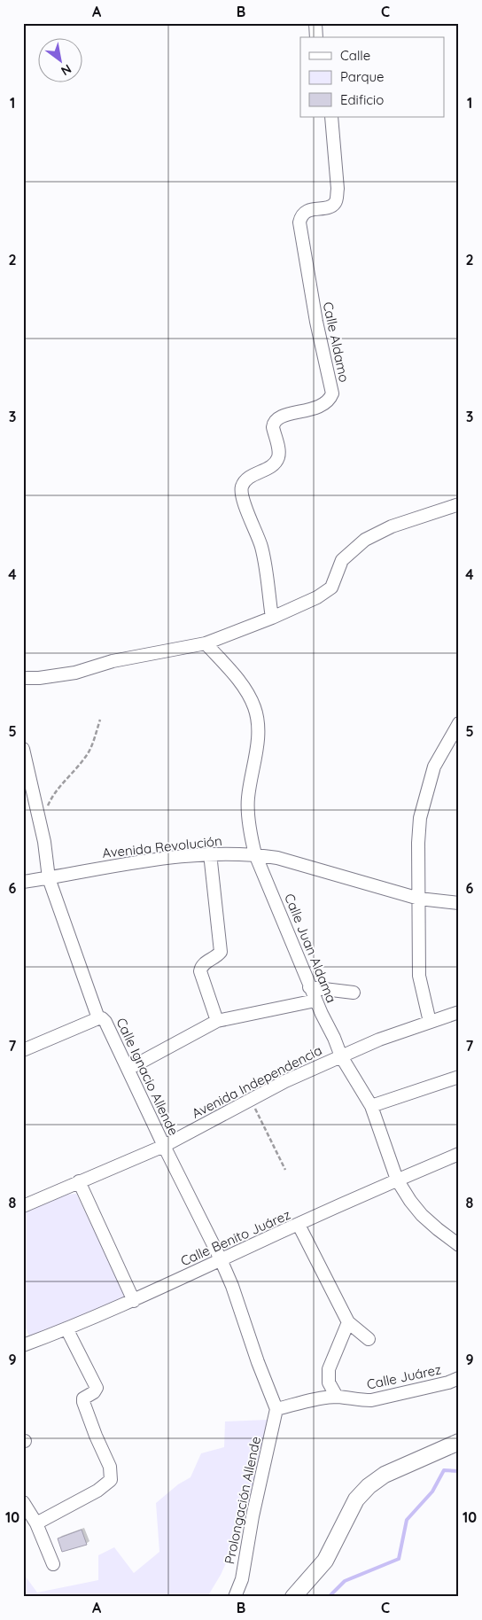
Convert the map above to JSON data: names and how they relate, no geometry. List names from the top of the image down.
{
  "streets": {
    "street": [
      "Calle Aldamo",
      "Avenida Revolución",
      "Calle Juan Aldama",
      "Calle Ignacio Allende",
      "Avenida Independencia",
      "Calle Benito Juárez",
      "Calle Juárez",
      "Prolongación Allende"
    ]
  },
  "crossings": [
    ["Avenida Revolución", "Calle Juan Aldama"],
    ["Avenida Revolución", "Calle Ignacio Allende"],
    ["Calle Juan Aldama", "Avenida Independencia"],
    ["Calle Juan Aldama", "Calle Benito Juárez"],
    ["Calle Ignacio Allende", "Avenida Independencia"],
    ["Calle Ignacio Allende", "Calle Benito Juárez"],
    ["Calle Ignacio Allende", "Calle Juárez"],
    ["Calle Ignacio Allende", "Prolongación Allende"],
    ["Calle Juárez", "Prolongación Allende"]
  ],
  "legend": ["Calle", "Parque", "Edificio"],
  "north": "bottom right",
  "grid": {
    "columns": ["A", "B", "C"],
    "rows": [
      "1",
      "2",
      "3",
      "4",
      "5",
      "6",
      "7",
      "8",
      "9",
      "10"
    ]
  }
}
